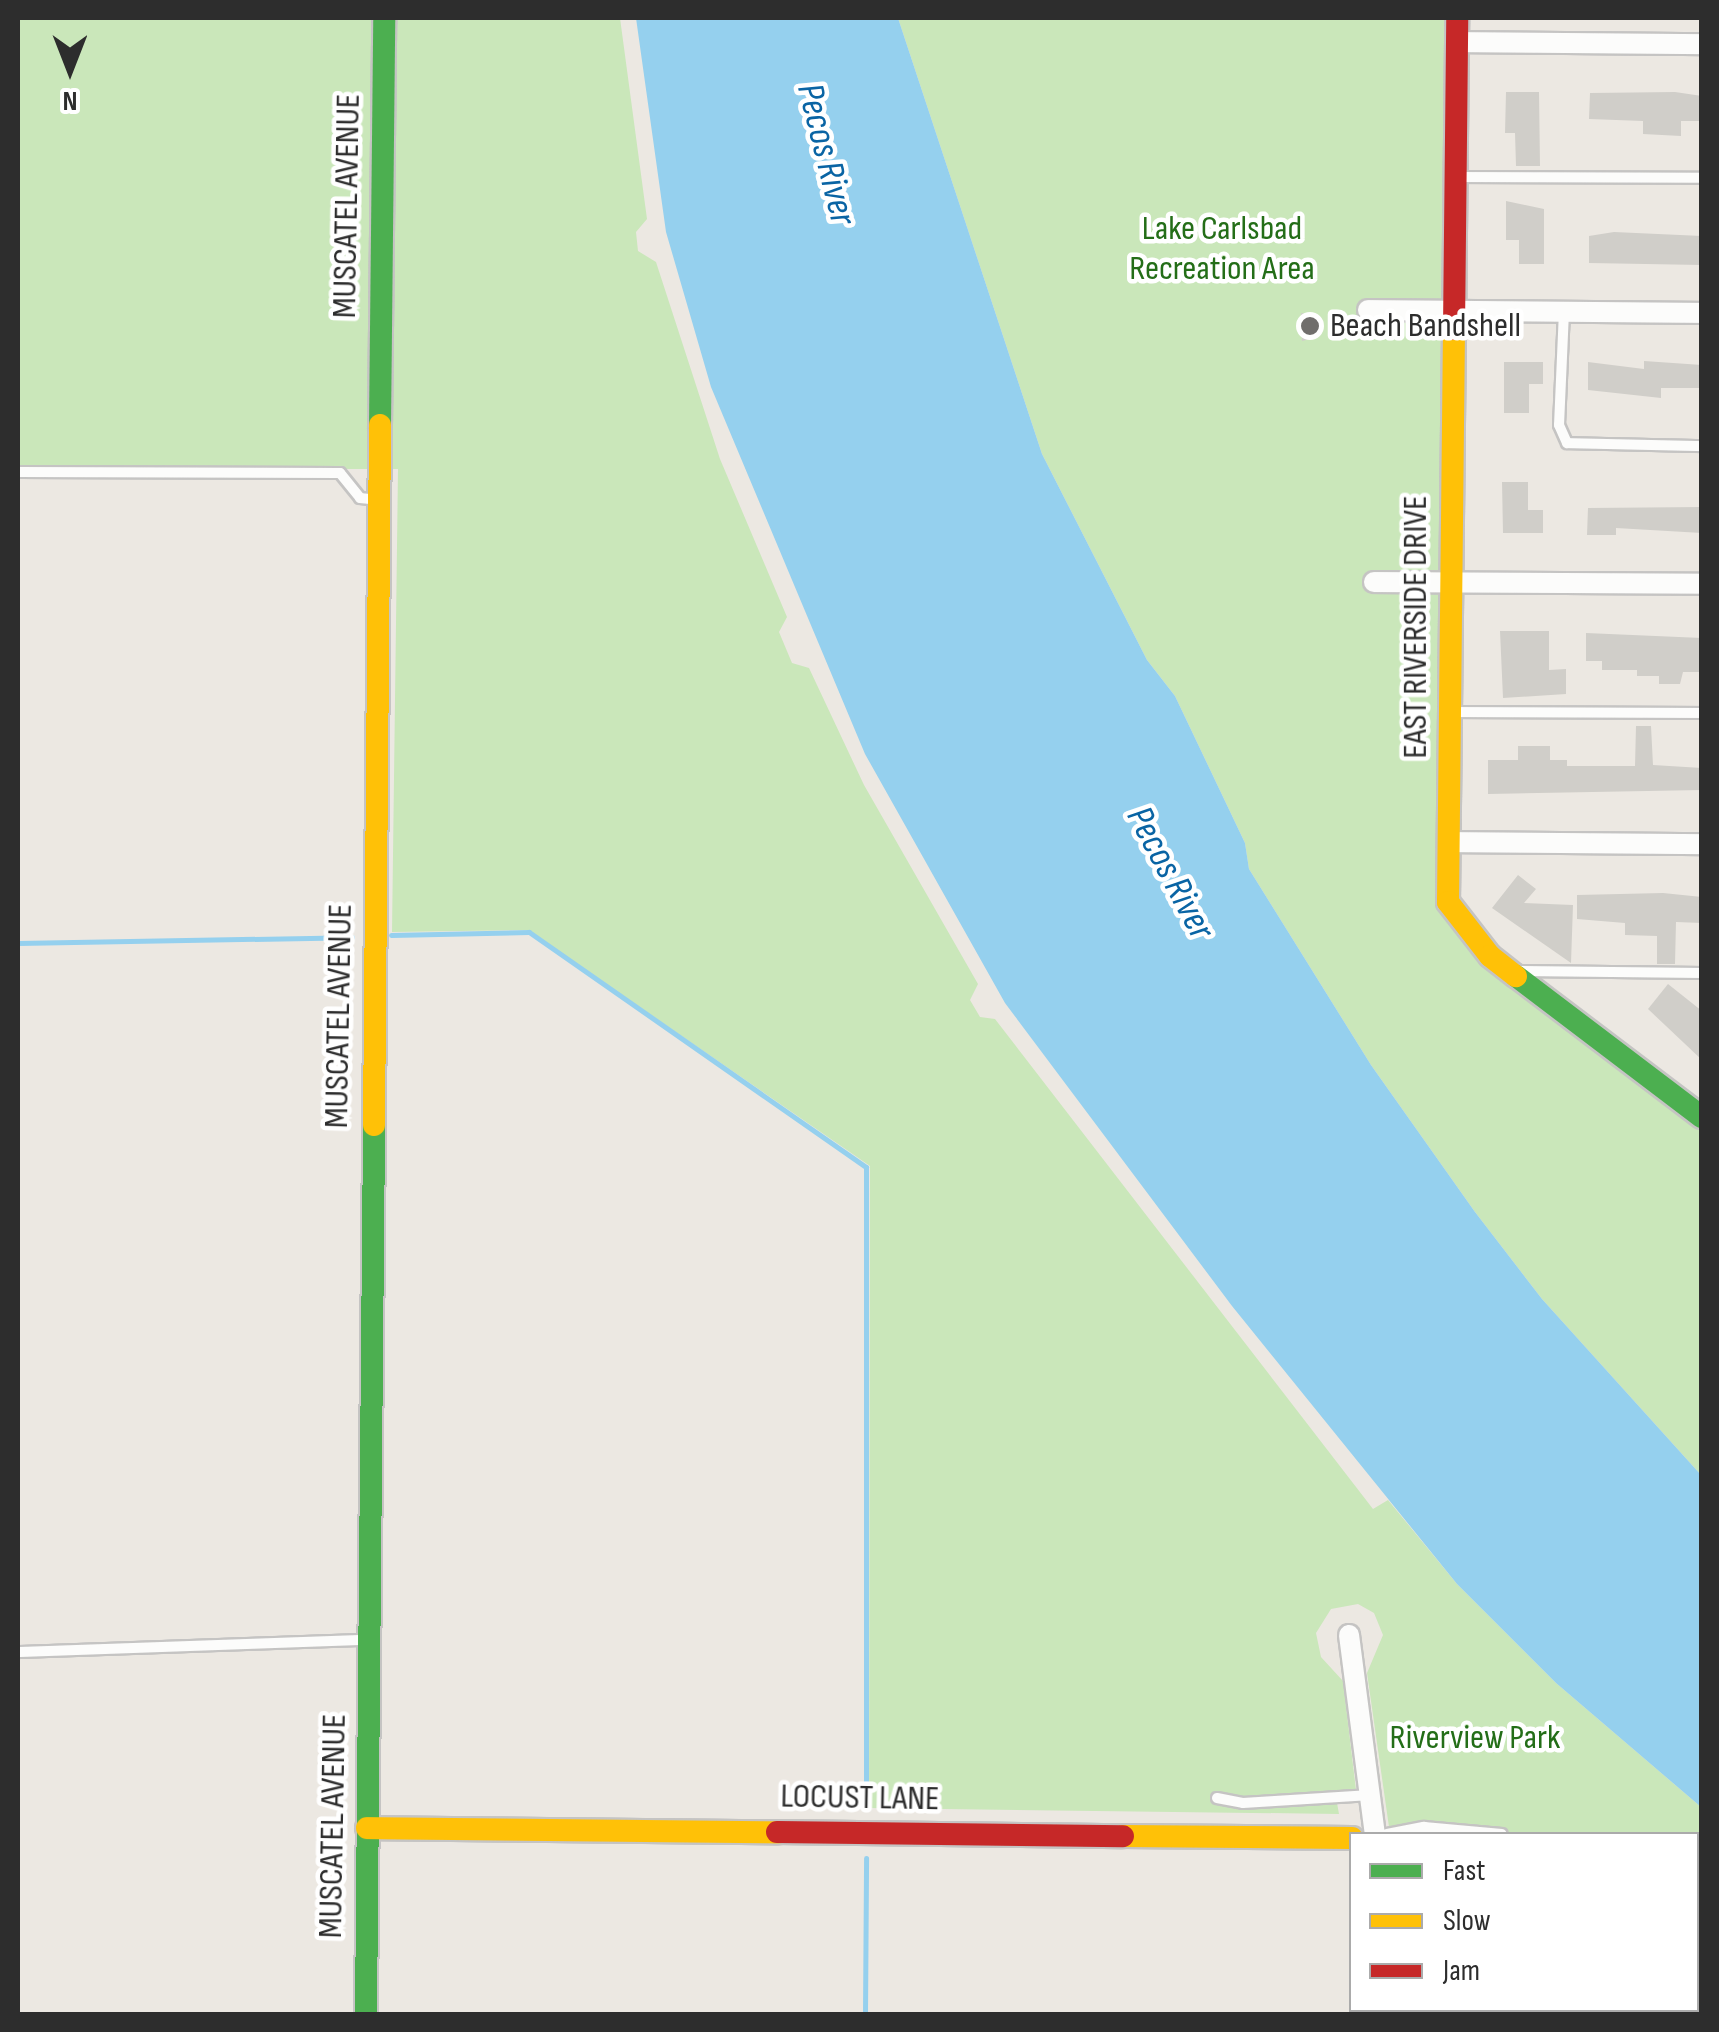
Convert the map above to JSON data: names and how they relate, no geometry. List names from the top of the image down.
{
  "streets": {
    "street": ["MUSCATEL AVENUE", "EAST RIVERSIDE DRIVE", "LOCUST LANE"]
  },
  "crossings": [
    ["MUSCATEL AVENUE", "LOCUST LANE"]
  ],
  "water": ["Pecos River"],
  "parks": ["Lake Carlsbad Recreation Area", "Riverview Park"],
  "places": ["Beach Bandshell"],
  "legend": ["Fast", "Slow", "Jam"],
  "north": "bottom"
}
